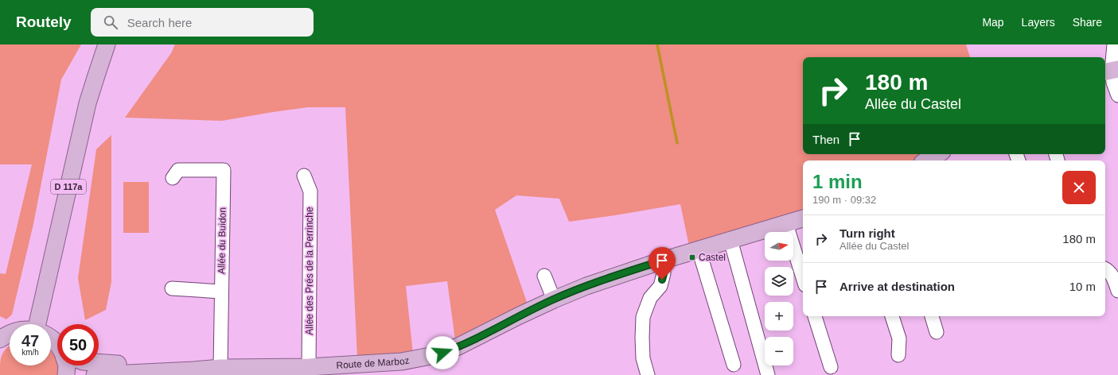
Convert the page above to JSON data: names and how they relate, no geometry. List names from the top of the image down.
{
  "streets": {
    "main road": ["D 117a", "Route de Marboz"],
    "street": ["Allée du Buidon", "Allée des Prés de la Perrinche"]
  },
  "crossings": [
    ["Allée du Buidon", "Route de Marboz"],
    ["Allée des Prés de la Perrinche", "Route de Marboz"]
  ],
  "places": {
    "transit": ["Castel"]
  },
  "north": "right",
  "page": {
    "header": "Routely",
    "search": "Search here",
    "nav": ["Map", "Layers", "Share"],
    "turn": ["180 m", "Allée du Castel"],
    "then": "Then",
    "heading": ["1 min", "190 m · 09:32"],
    "list": [
      {
        "name": "Turn right",
        "note": "Allée du Castel",
        "value": "180 m"
      },
      {
        "name": "Arrive at destination",
        "value": "10 m"
      }
    ],
    "map_buttons": ["+", "−"],
    "speed": "47 km/h",
    "limit": "50"
  }
}
